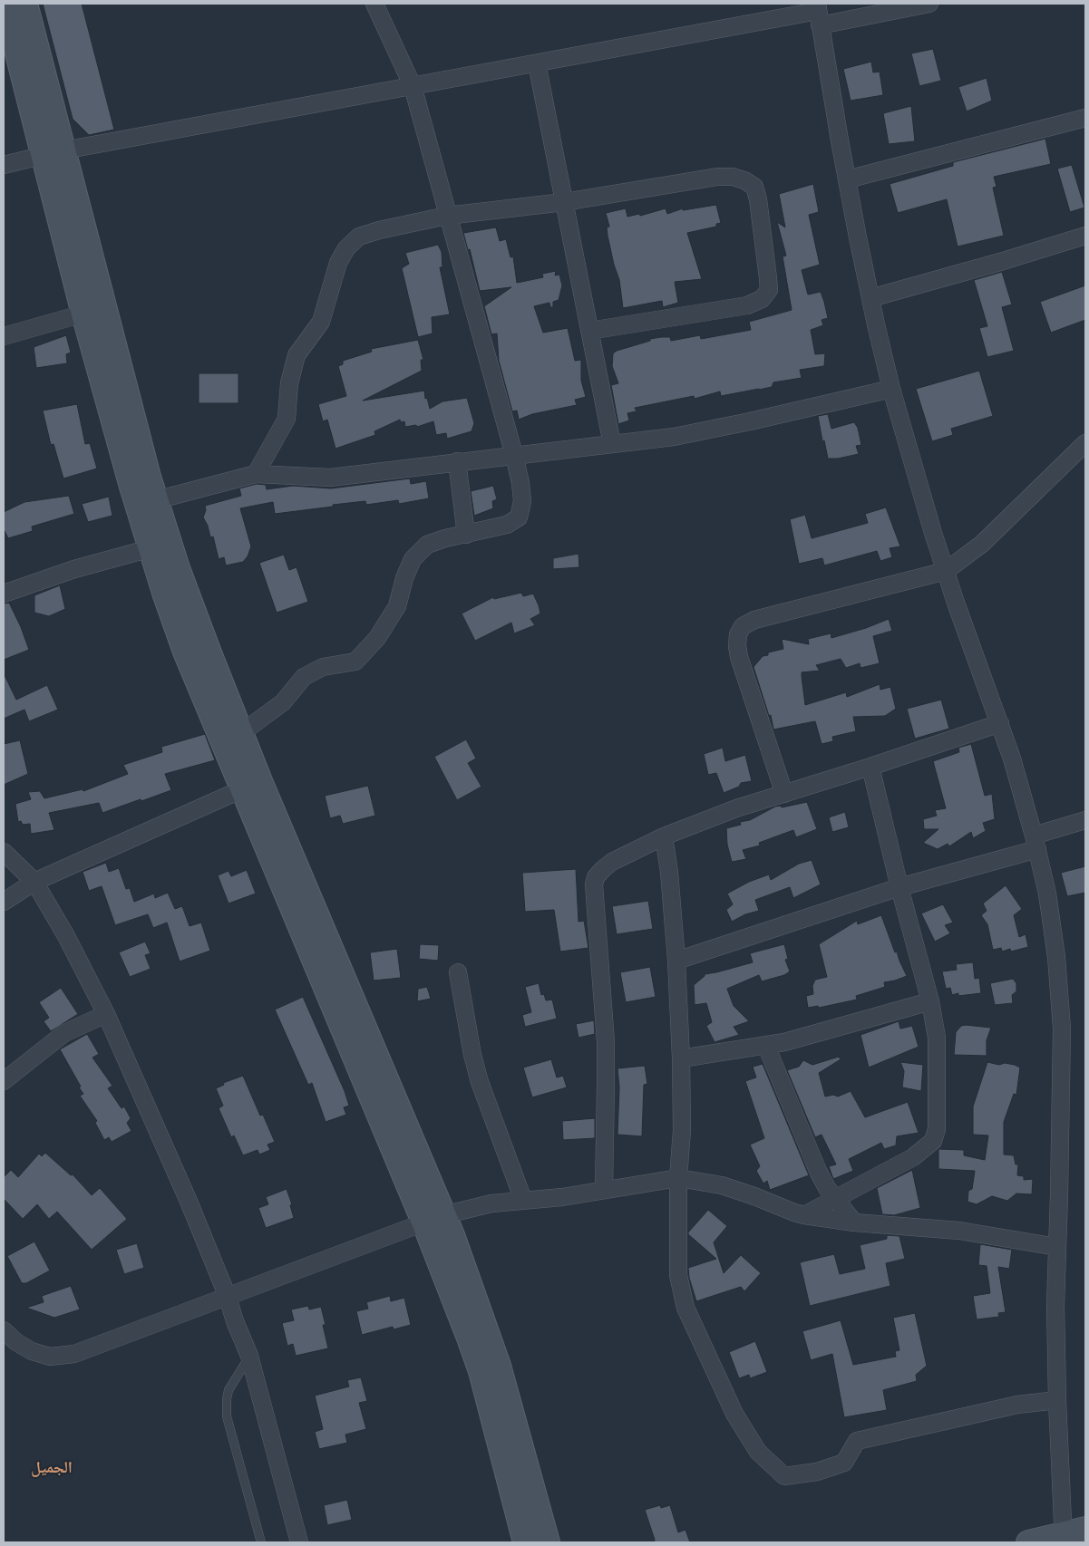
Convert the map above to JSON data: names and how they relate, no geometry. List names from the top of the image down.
{
  "districts": ["الجميل"]
}
